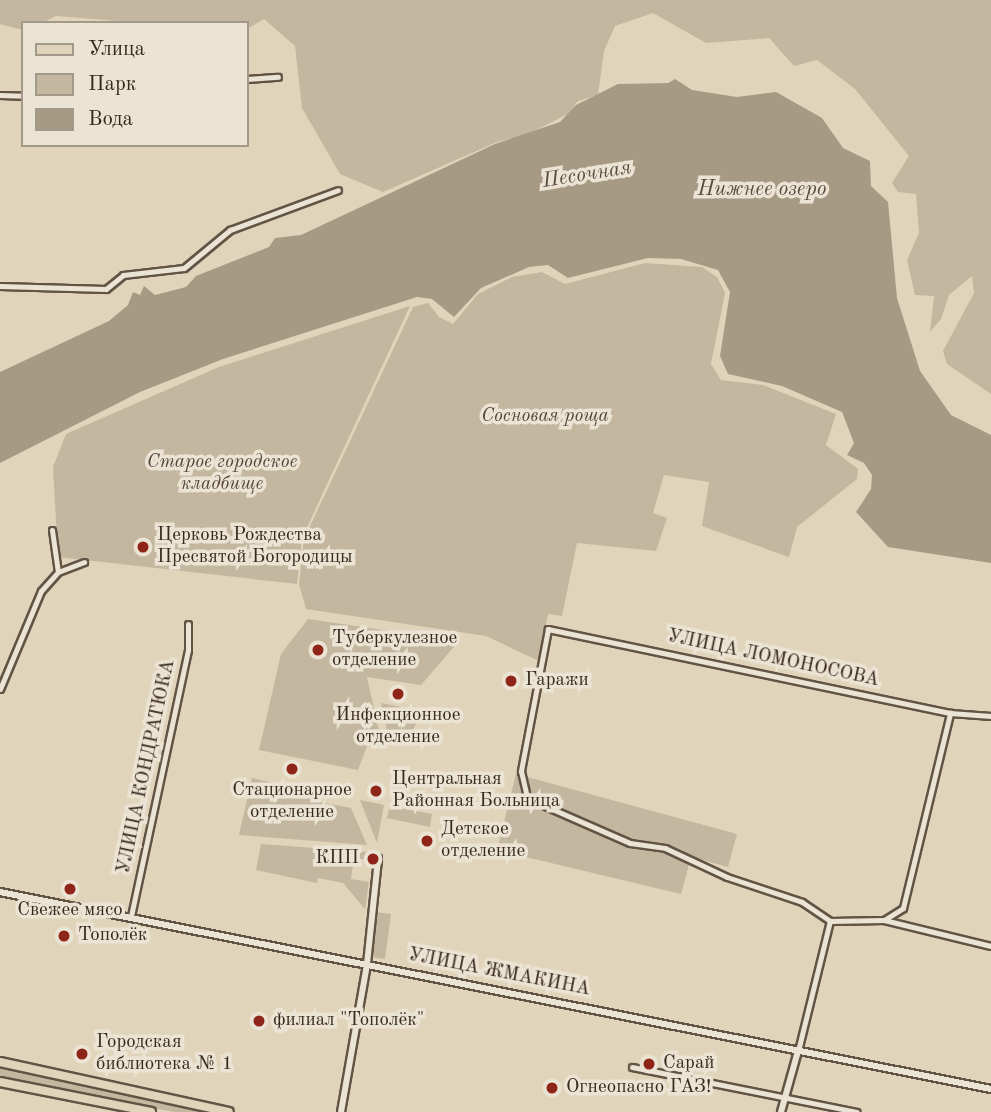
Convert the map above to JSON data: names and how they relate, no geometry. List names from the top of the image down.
{
  "streets": {
    "street": ["УЛИЦА ЛОМОНОСОВА", "УЛИЦА КОНДРАТЮКА", "УЛИЦА ЖМАКИНА"]
  },
  "crossings": [
    ["УЛИЦА КОНДРАТЮКА", "УЛИЦА ЖМАКИНА"]
  ],
  "water": ["Песочная", "Нижнее озеро"],
  "parks": ["Сосновая роща", "Старое городское кладбище"],
  "places": [
    "Церковь Рождества Пресвятой Богородицы",
    "Туберкулезное отделение",
    "Гаражи",
    "Инфекционное отделение",
    "Стационарное отделение",
    "Центральная Районная Больница",
    "Детское отделение",
    "КПП",
    "Свежее мясо",
    "Тополёк",
    "филиал \"Тополёк\"",
    "Городская библиотека № 1",
    "Сарай",
    "Огнеопасно ГАЗ!"
  ],
  "legend": ["Улица", "Парк", "Вода"]
}
